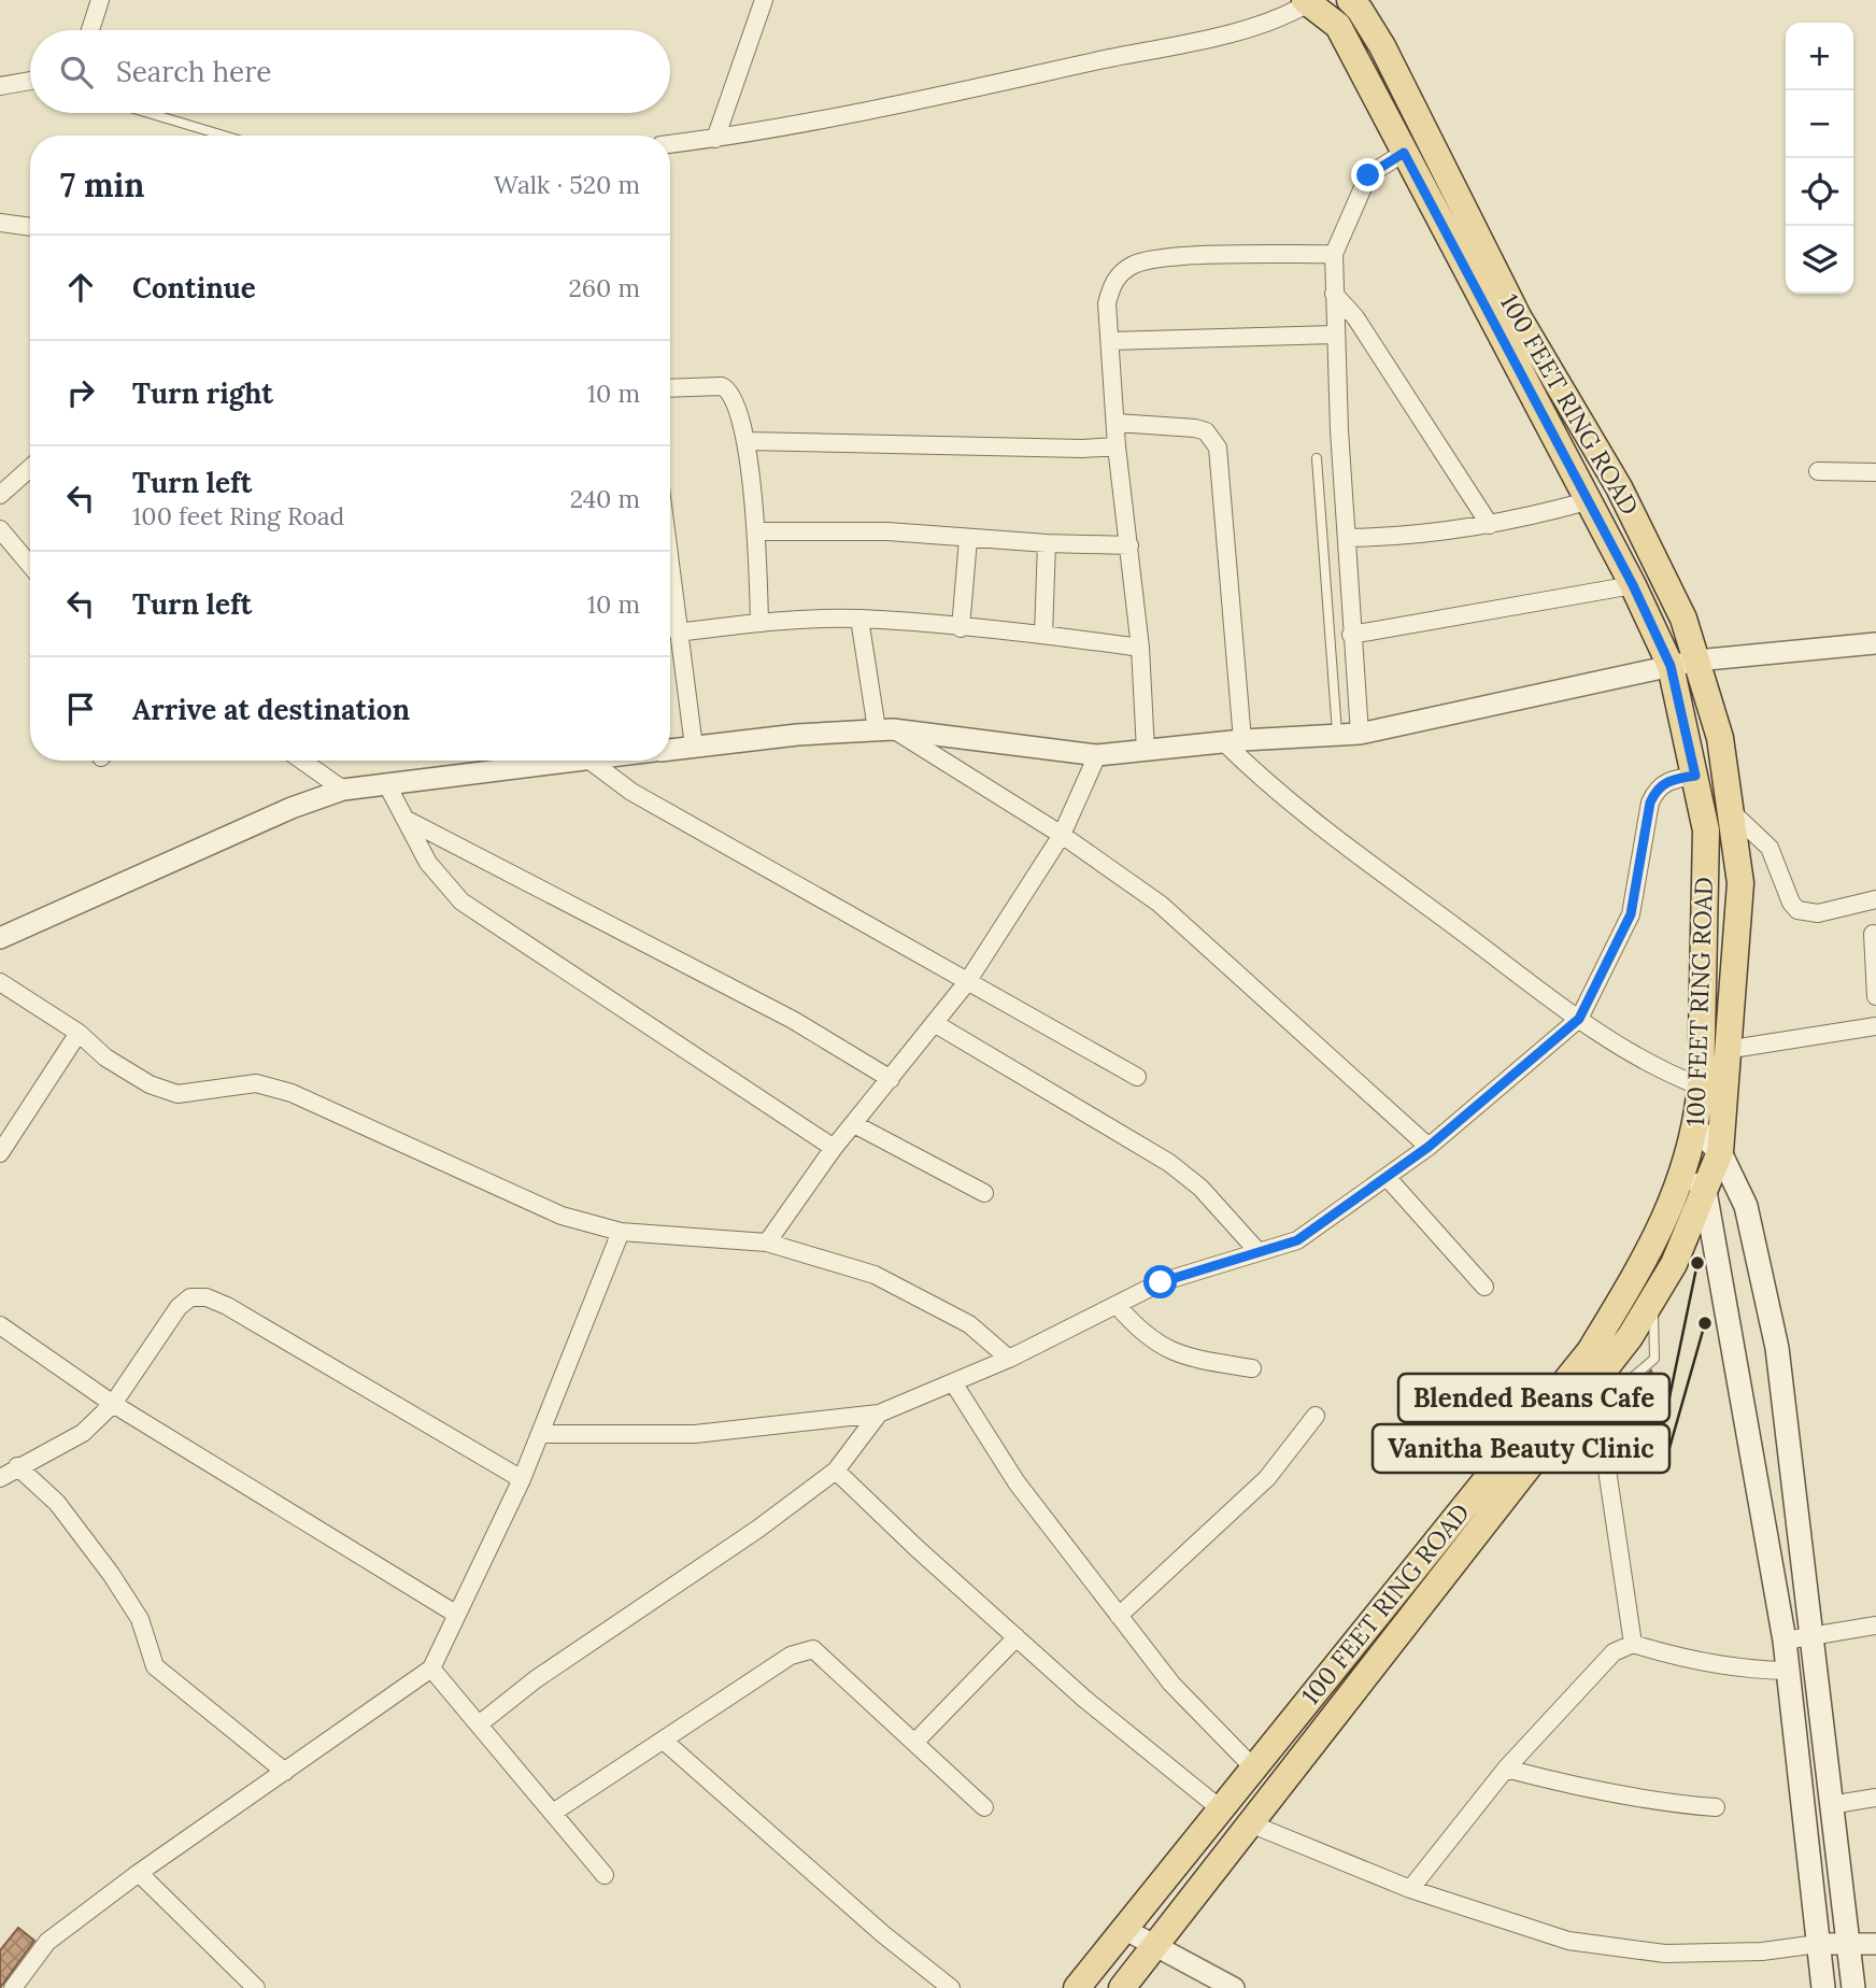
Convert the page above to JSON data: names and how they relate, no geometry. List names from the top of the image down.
{
  "streets": {
    "main road": ["100 FEET RING ROAD"]
  },
  "places": ["Blended Beans Cafe", "Vanitha Beauty Clinic"],
  "page": {
    "map_buttons": ["+", "−"],
    "search": "Search here",
    "heading": ["7 min", "Walk · 520 m"],
    "list": [
      ["Continue", "260 m"],
      ["Turn right", "10 m"],
      ["Turn left", "100 feet Ring Road", "240 m"],
      ["Turn left", "10 m"],
      "Arrive at destination"
    ]
  }
}
